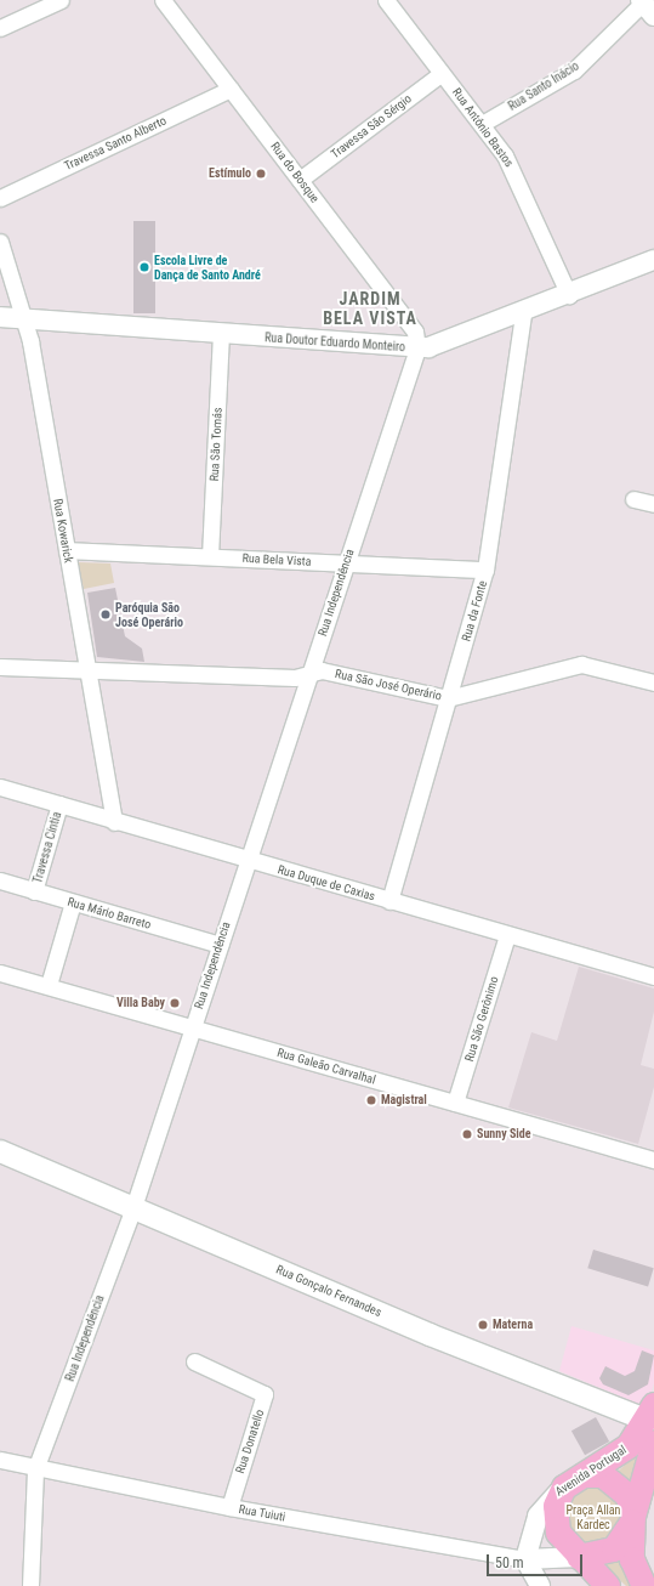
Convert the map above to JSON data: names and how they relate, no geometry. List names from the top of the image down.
{
  "streets": {
    "main road": ["Rua Gonçalo Fernandes", "Avenida Portugal"],
    "street": [
      "Rua Santo Inácio",
      "Travessa São Sérgio",
      "Rua Antônio Bastos",
      "Travessa Santo Alberto",
      "Rua do Bosque",
      "Rua Doutor Eduardo Monteiro",
      "Rua São Tomás",
      "Rua Kowarick",
      "Rua Bela Vista",
      "Rua Independência",
      "Rua da Fonte",
      "Rua São José Operário",
      "Travessa Cíntia",
      "Rua Duque de Caxias",
      "Rua Mário Barreto",
      "Rua São Gerônimo",
      "Rua Galeão Carvalhal",
      "Rua Donatello",
      "Rua Tuiuti"
    ]
  },
  "crossings": [
    ["Rua Santo Inácio", "Rua Antônio Bastos"],
    ["Travessa São Sérgio", "Rua Antônio Bastos"],
    ["Travessa São Sérgio", "Rua do Bosque"],
    ["Rua Antônio Bastos", "Rua Doutor Eduardo Monteiro"],
    ["Travessa Santo Alberto", "Rua do Bosque"],
    ["Rua do Bosque", "Rua Doutor Eduardo Monteiro"],
    ["Rua do Bosque", "Rua Independência"],
    ["Rua Doutor Eduardo Monteiro", "Rua São Tomás"],
    ["Rua Doutor Eduardo Monteiro", "Rua Kowarick"],
    ["Rua Doutor Eduardo Monteiro", "Rua Independência"],
    ["Rua Doutor Eduardo Monteiro", "Rua da Fonte"],
    ["Rua São Tomás", "Rua Bela Vista"],
    ["Rua Kowarick", "Rua Bela Vista"],
    ["Rua Kowarick", "Rua São José Operário"],
    ["Rua Kowarick", "Rua Duque de Caxias"],
    ["Rua Bela Vista", "Rua Independência"],
    ["Rua Bela Vista", "Rua da Fonte"],
    ["Rua Independência", "Rua São José Operário"],
    ["Rua Independência", "Rua Duque de Caxias"],
    ["Rua Independência", "Rua Mário Barreto"],
    ["Rua Independência", "Rua Galeão Carvalhal"],
    ["Rua Independência", "Rua Gonçalo Fernandes"],
    ["Rua Independência", "Rua Tuiuti"],
    ["Rua da Fonte", "Rua São José Operário"],
    ["Rua da Fonte", "Rua Duque de Caxias"],
    ["Travessa Cíntia", "Rua Duque de Caxias"],
    ["Travessa Cíntia", "Rua Mário Barreto"],
    ["Rua Duque de Caxias", "Rua São Gerônimo"],
    ["Rua São Gerônimo", "Rua Galeão Carvalhal"],
    ["Rua Gonçalo Fernandes", "Avenida Portugal"],
    ["Rua Donatello", "Rua Tuiuti"],
    ["Avenida Portugal", "Rua Tuiuti"]
  ],
  "districts": ["JARDIM BELA VISTA"],
  "parks": ["Praça Allan Kardec"],
  "places": [
    "Estímulo",
    "Escola Livre de Dança de Santo André",
    "Paróquia São José Operário",
    "Villa Baby",
    "Magistral",
    "Sunny Side",
    "Materna"
  ],
  "scale_bar": "50 m"
}
